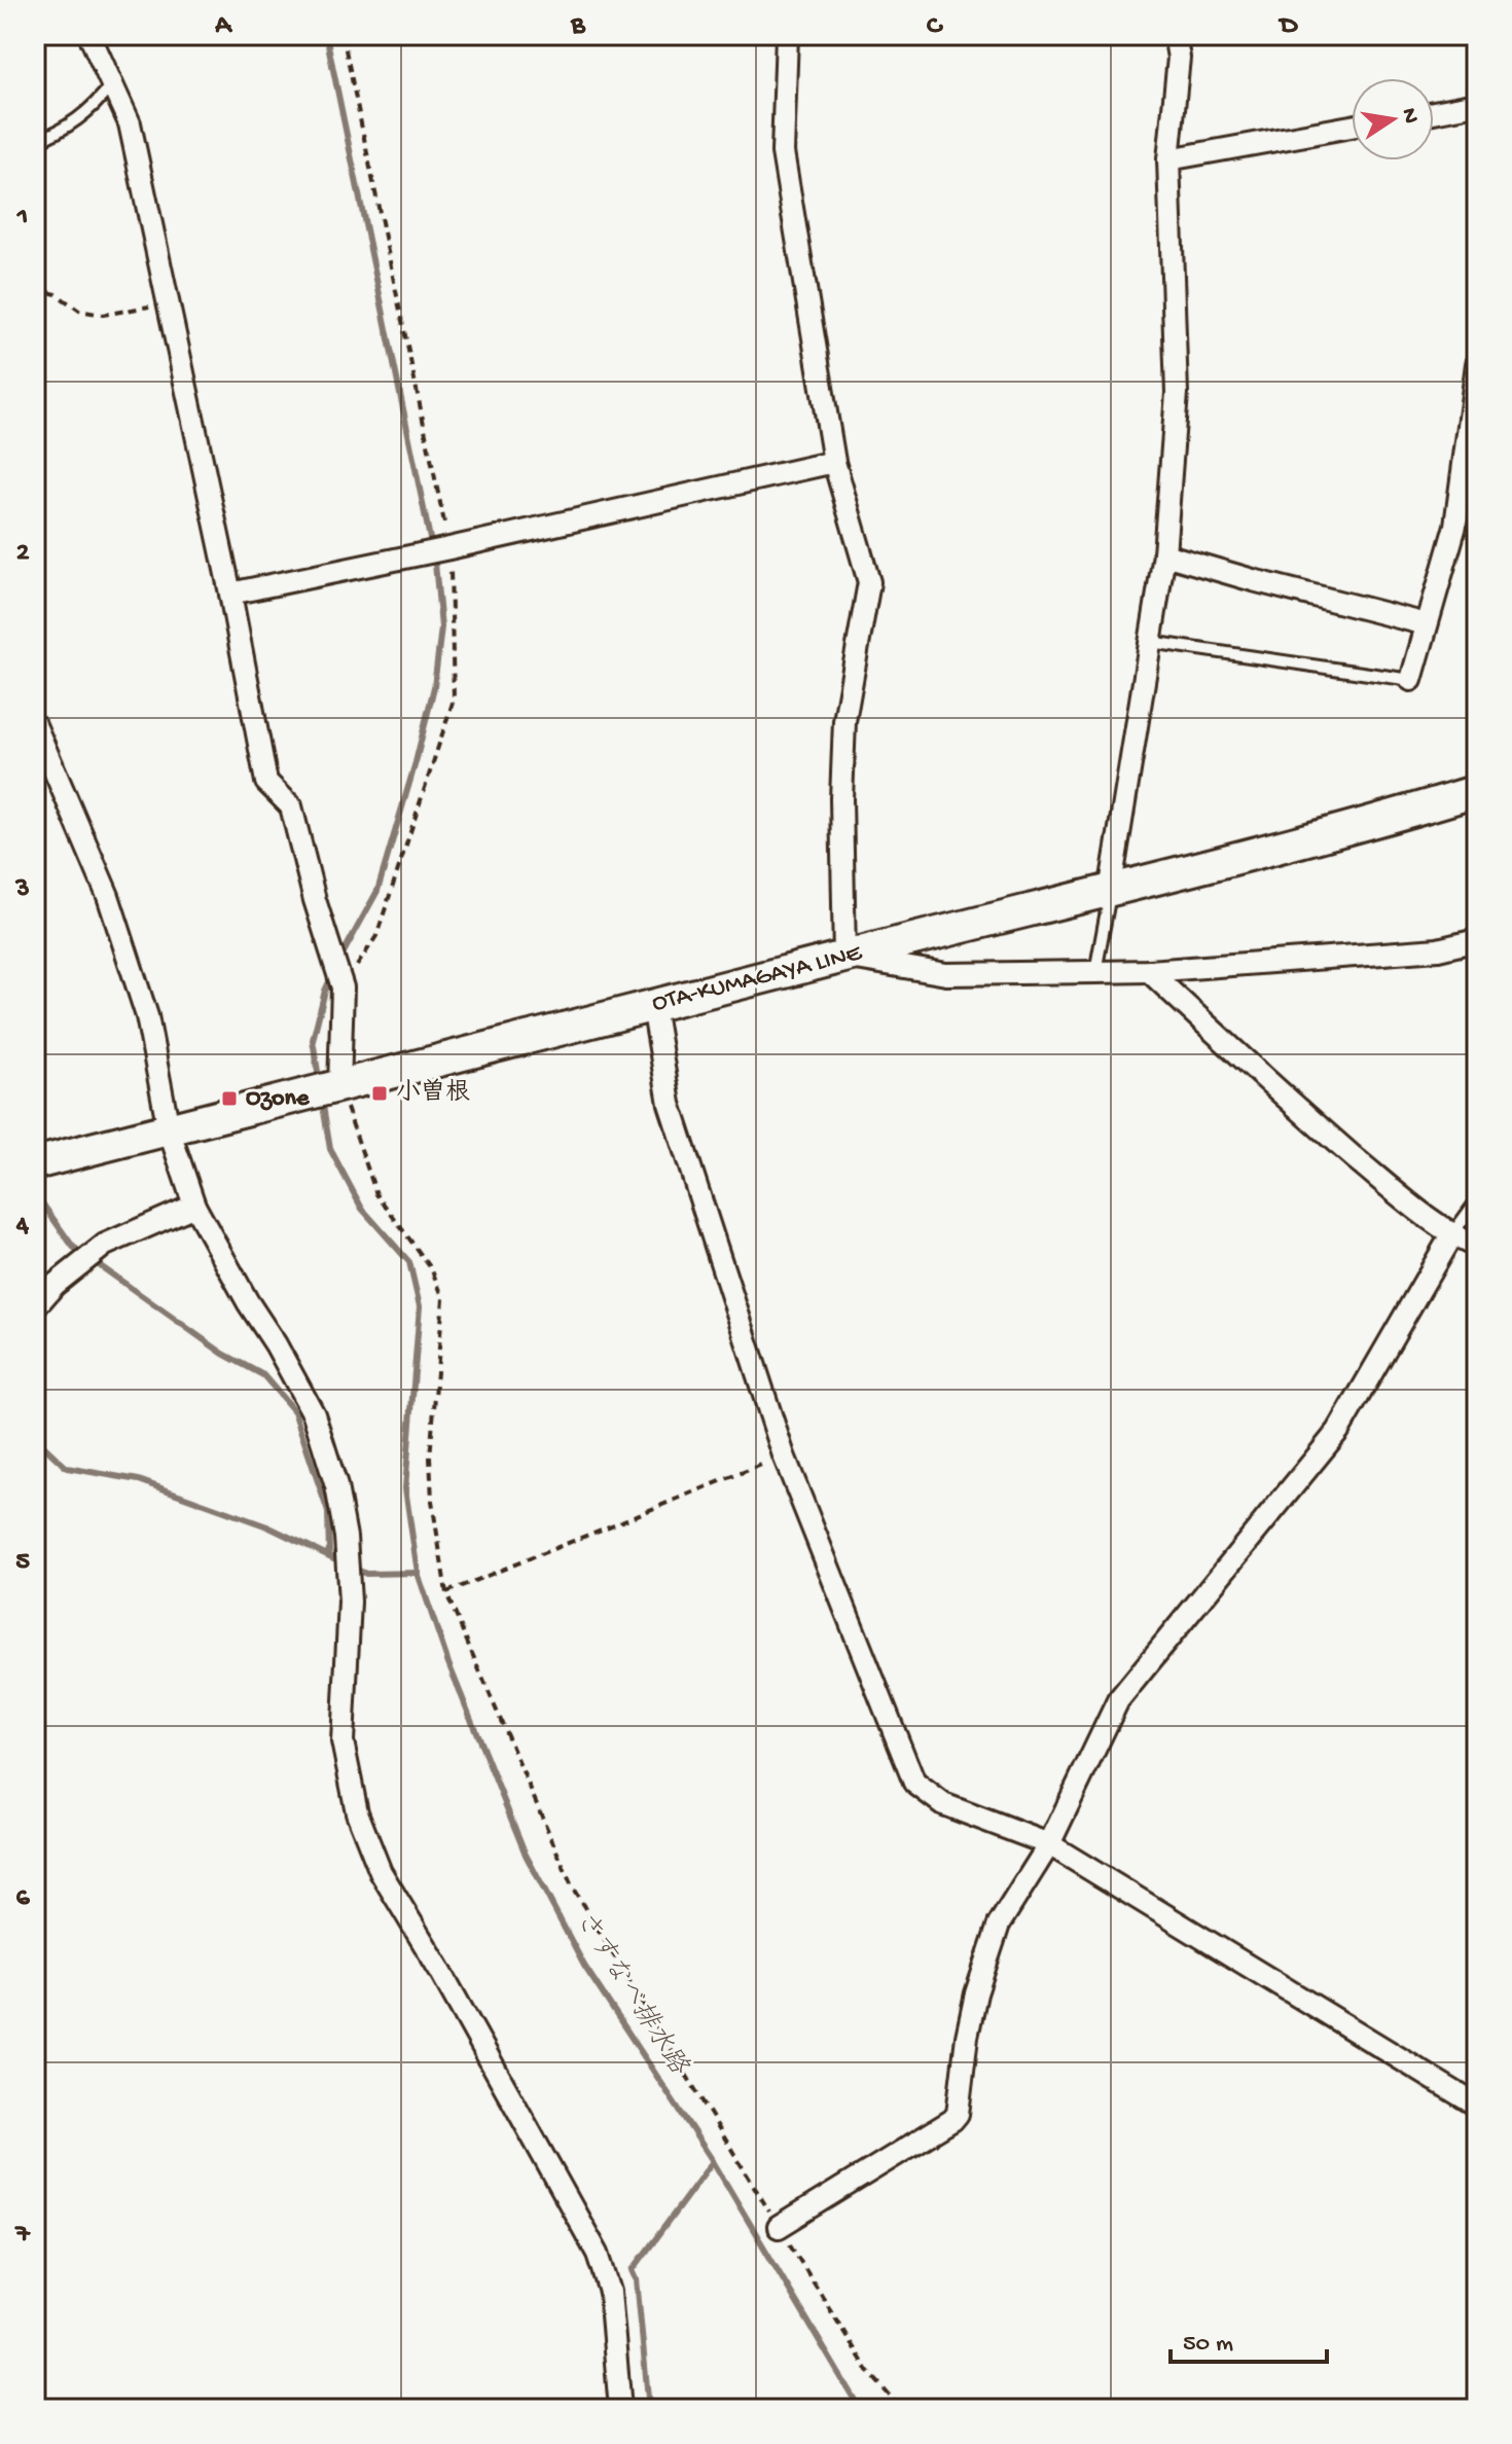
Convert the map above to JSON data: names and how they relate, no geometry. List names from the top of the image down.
{
  "streets": {
    "main road": ["OTA-KUMAGAYA LINE"]
  },
  "water": ["さすなべ排水路"],
  "places": {
    "transit": ["小曽根", "Ozone"]
  },
  "scale_bar": "50 m",
  "north": "right",
  "grid": {
    "columns": [
      "A",
      "B",
      "C",
      "D"
    ],
    "rows": [
      "1",
      "2",
      "3",
      "4",
      "5",
      "6",
      "7"
    ]
  }
}
